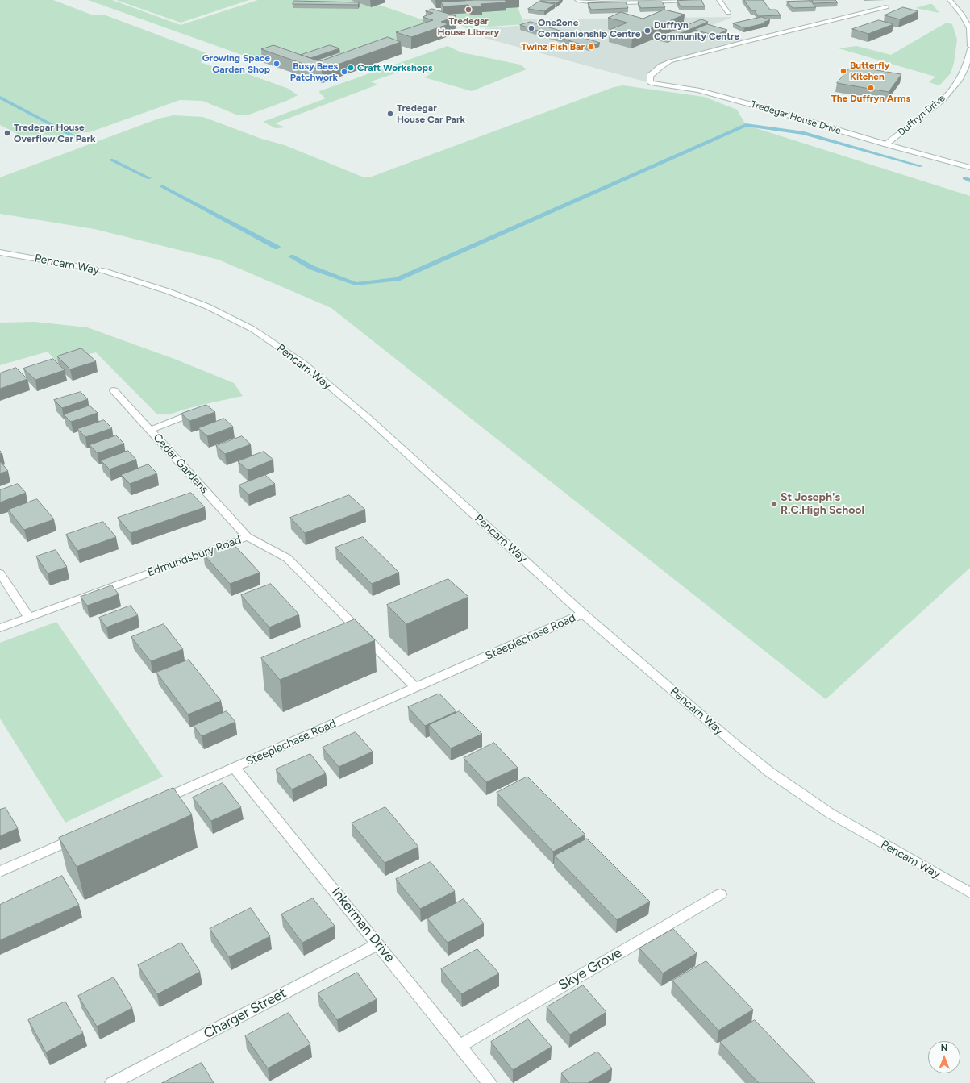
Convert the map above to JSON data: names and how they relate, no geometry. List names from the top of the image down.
{
  "streets": {
    "street": [
      "Duffryn Drive",
      "Tredegar House Drive",
      "Pencarn Way",
      "Cedar Gardens",
      "Edmundsbury Road",
      "Steeplechase Road",
      "Inkerman Drive",
      "Skye Grove",
      "Charger Street"
    ]
  },
  "crossings": [
    ["Duffryn Drive", "Tredegar House Drive"],
    ["Pencarn Way", "Steeplechase Road"],
    ["Cedar Gardens", "Edmundsbury Road"],
    ["Edmundsbury Road", "Steeplechase Road"],
    ["Steeplechase Road", "Inkerman Drive"],
    ["Inkerman Drive", "Skye Grove"],
    ["Inkerman Drive", "Charger Street"]
  ],
  "places": [
    "Tredegar House Library",
    "One2one Companionship Centre",
    "Duffryn Community Centre",
    "Twinz Fish Bar",
    "Growing Space Garden Shop",
    "Craft Workshops",
    "Butterfly Kitchen",
    "Busy Bees Patchwork",
    "The Duffryn Arms",
    "Tredegar House Car Park",
    "Tredegar House Overflow Car Park",
    "St Joseph's R.C.High School"
  ],
  "north": "top"
}
